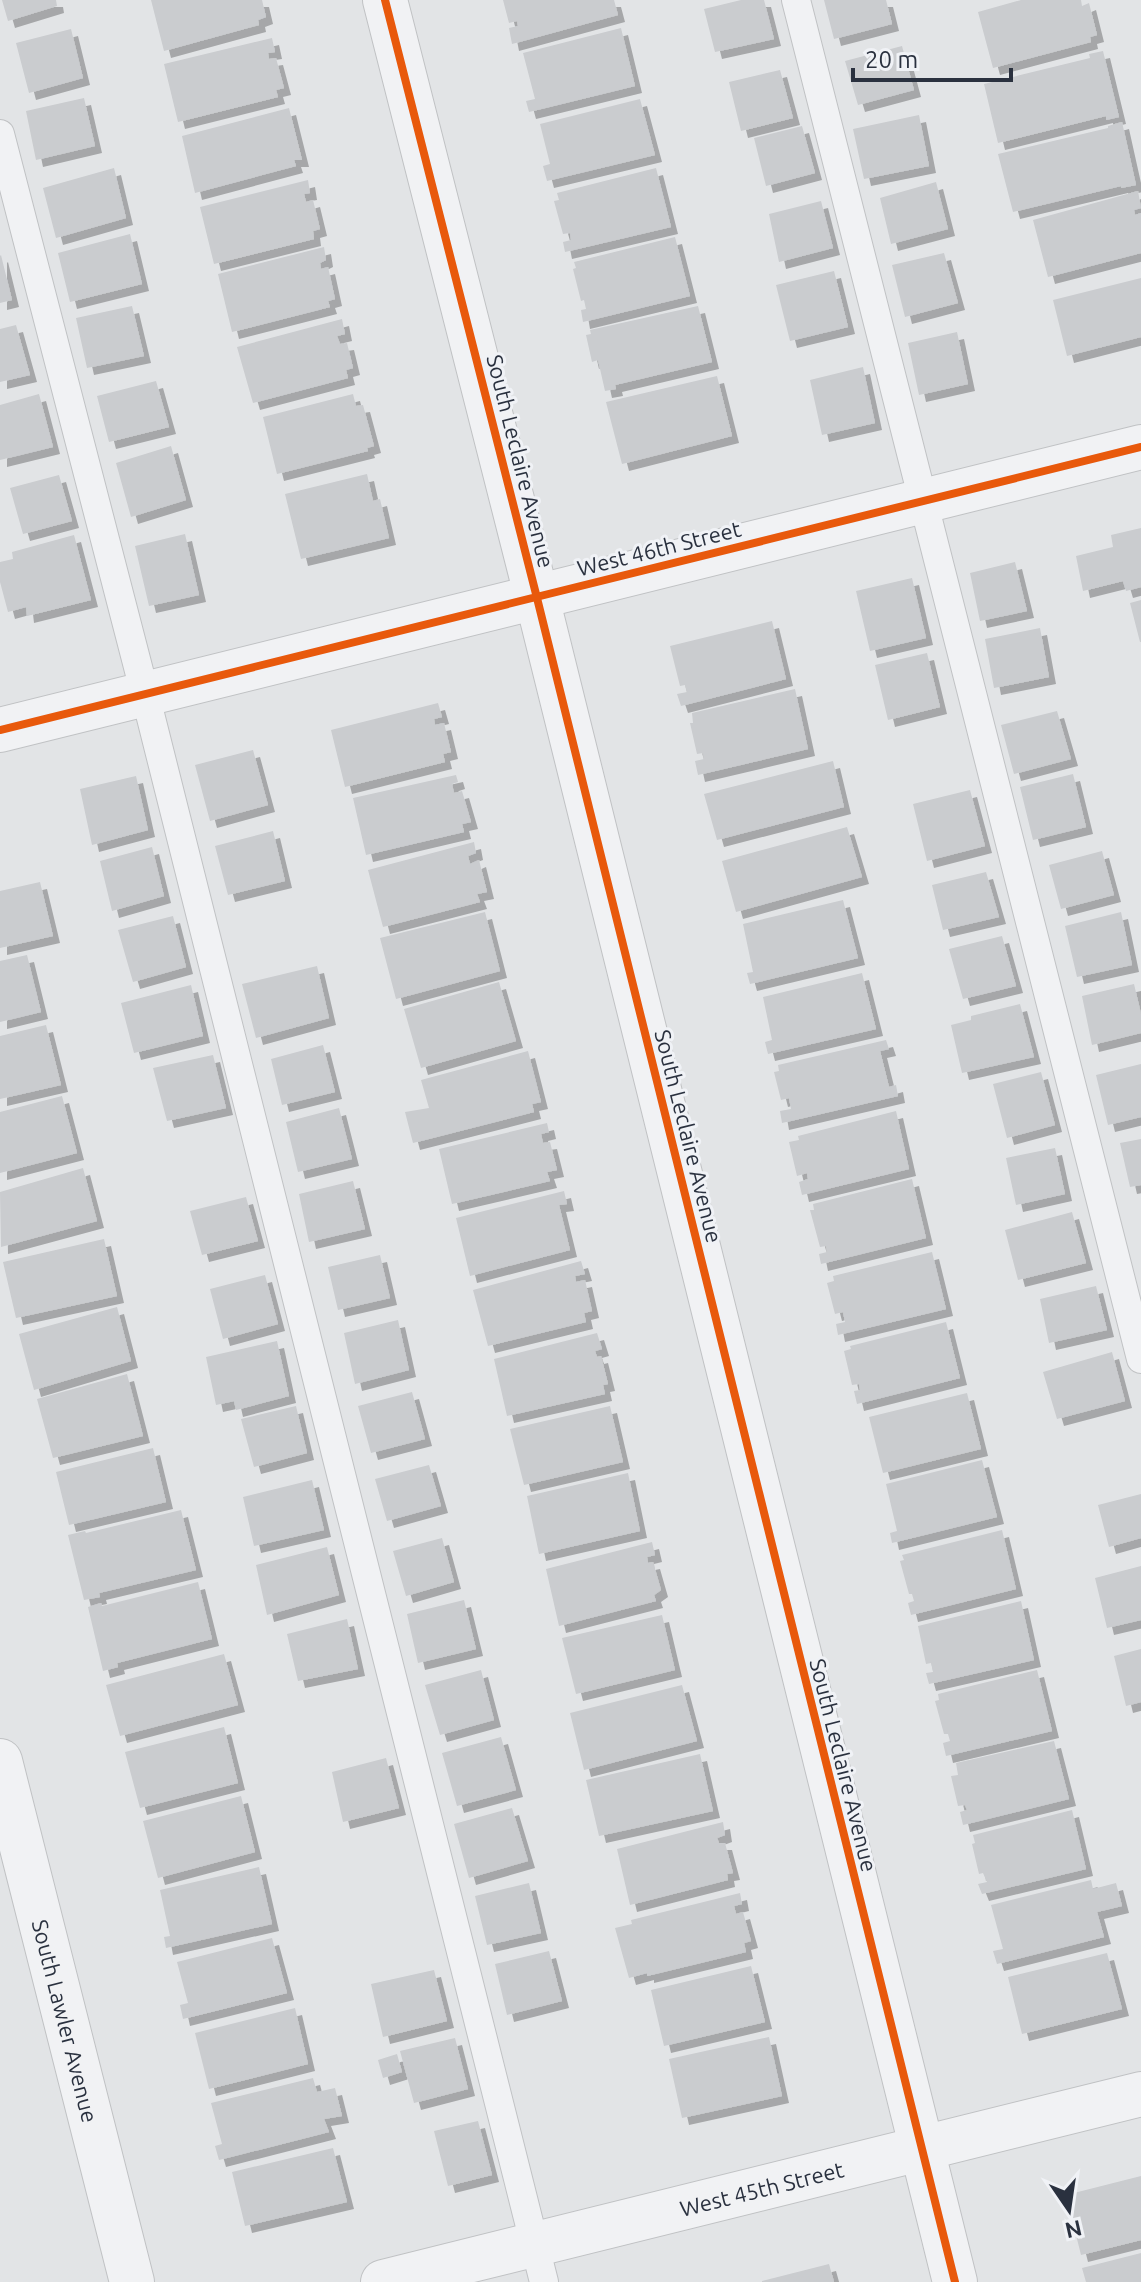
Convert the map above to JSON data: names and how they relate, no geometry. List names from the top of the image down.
{
  "streets": {
    "street": [
      "South Leclaire Avenue",
      "West 46th Street",
      "South Lawler Avenue",
      "West 45th Street"
    ]
  },
  "crossings": [
    ["South Leclaire Avenue", "West 46th Street"],
    ["South Leclaire Avenue", "West 45th Street"]
  ],
  "scale_bar": "20 m",
  "north": "bottom"
}
